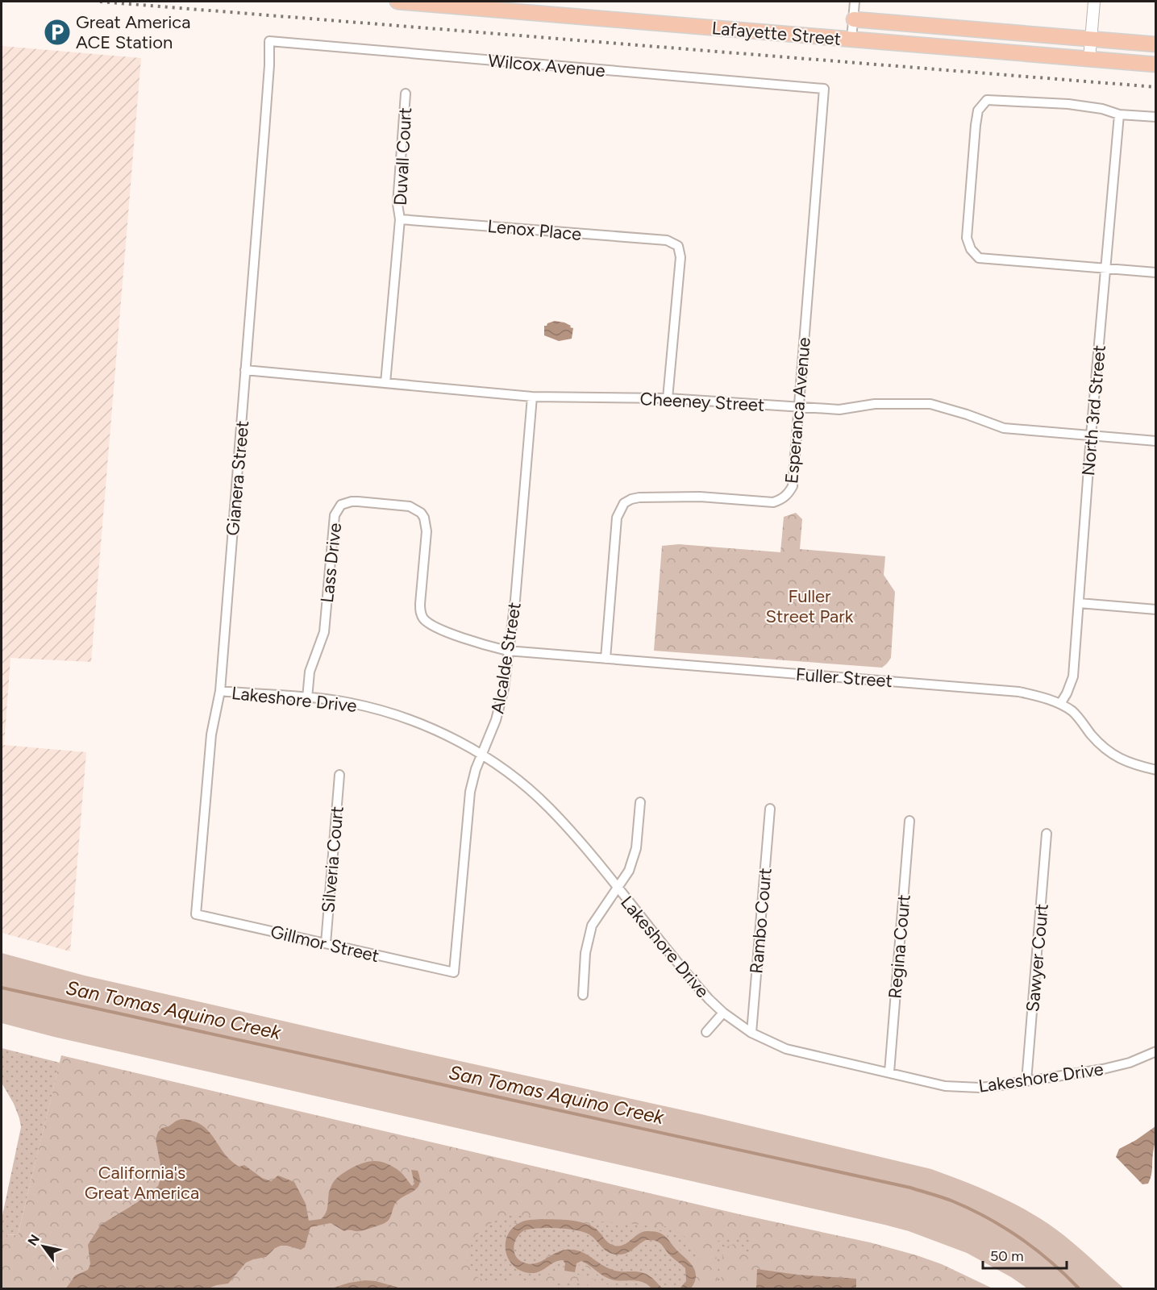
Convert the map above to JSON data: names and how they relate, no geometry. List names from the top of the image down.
{
  "streets": {
    "main road": ["Lafayette Street"],
    "street": [
      "Wilcox Avenue",
      "Duvall Court",
      "Lenox Place",
      "Cheeney Street",
      "Esperanca Avenue",
      "North 3rd Street",
      "Gianera Street",
      "Lass Drive",
      "Alcalde Street",
      "Fuller Street",
      "Lakeshore Drive",
      "Silveria Court",
      "Rambo Court",
      "Gillmor Street",
      "Regina Court",
      "Sawyer Court"
    ]
  },
  "crossings": [
    ["Wilcox Avenue", "Esperanca Avenue"],
    ["Wilcox Avenue", "Gianera Street"],
    ["Duvall Court", "Lenox Place"],
    ["Lenox Place", "Cheeney Street"],
    ["Cheeney Street", "Esperanca Avenue"],
    ["Cheeney Street", "North 3rd Street"],
    ["Cheeney Street", "Gianera Street"],
    ["Cheeney Street", "Alcalde Street"],
    ["Esperanca Avenue", "Fuller Street"],
    ["North 3rd Street", "Fuller Street"],
    ["Gianera Street", "Lakeshore Drive"],
    ["Gianera Street", "Gillmor Street"],
    ["Lass Drive", "Alcalde Street"],
    ["Lass Drive", "Fuller Street"],
    ["Lass Drive", "Lakeshore Drive"],
    ["Alcalde Street", "Fuller Street"],
    ["Alcalde Street", "Lakeshore Drive"],
    ["Alcalde Street", "Gillmor Street"],
    ["Lakeshore Drive", "Rambo Court"],
    ["Lakeshore Drive", "Regina Court"],
    ["Lakeshore Drive", "Sawyer Court"],
    ["Silveria Court", "Gillmor Street"]
  ],
  "water": ["San Tomas Aquino Creek"],
  "parks": ["Fuller Street Park", "California's Great America"],
  "places": {
    "parking": ["Great America ACE Station"]
  },
  "scale_bar": "50 m",
  "north": "top left"
}
